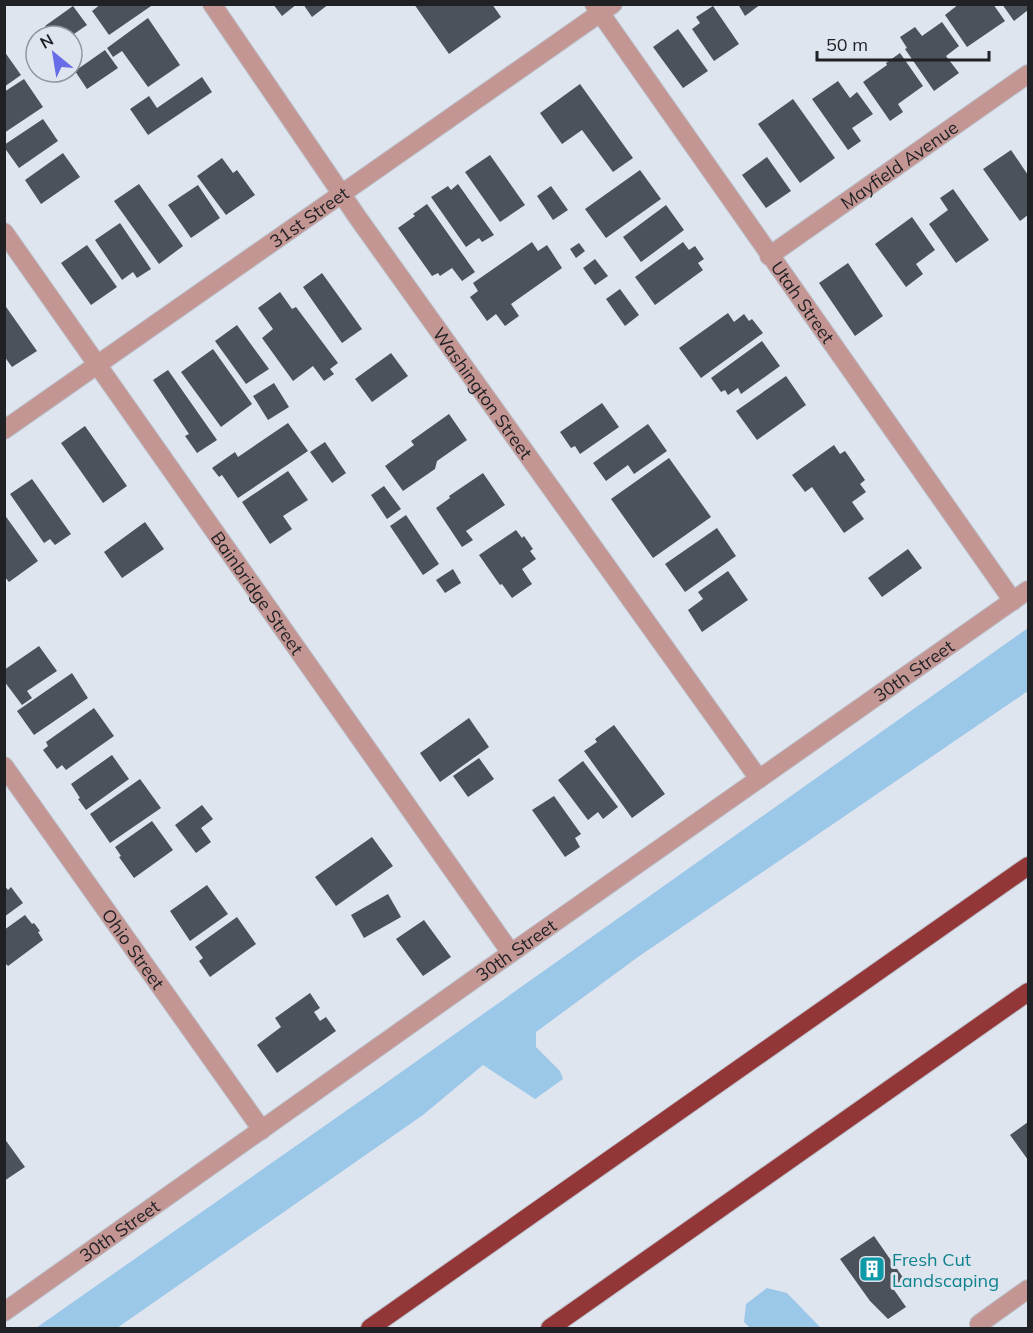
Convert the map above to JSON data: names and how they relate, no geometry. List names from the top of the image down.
{
  "streets": {
    "street": [
      "Mayfield Avenue",
      "31st Street",
      "Utah Street",
      "Washington Street",
      "Bainbridge Street",
      "30th Street",
      "Ohio Street"
    ]
  },
  "crossings": [
    ["Mayfield Avenue", "Utah Street"],
    ["31st Street", "Utah Street"],
    ["31st Street", "Washington Street"],
    ["31st Street", "Bainbridge Street"],
    ["Utah Street", "30th Street"],
    ["Washington Street", "30th Street"],
    ["Bainbridge Street", "30th Street"],
    ["30th Street", "Ohio Street"]
  ],
  "places": {
    "building": ["Fresh Cut Landscaping"]
  },
  "scale_bar": "50 m",
  "north": "top left"
}
